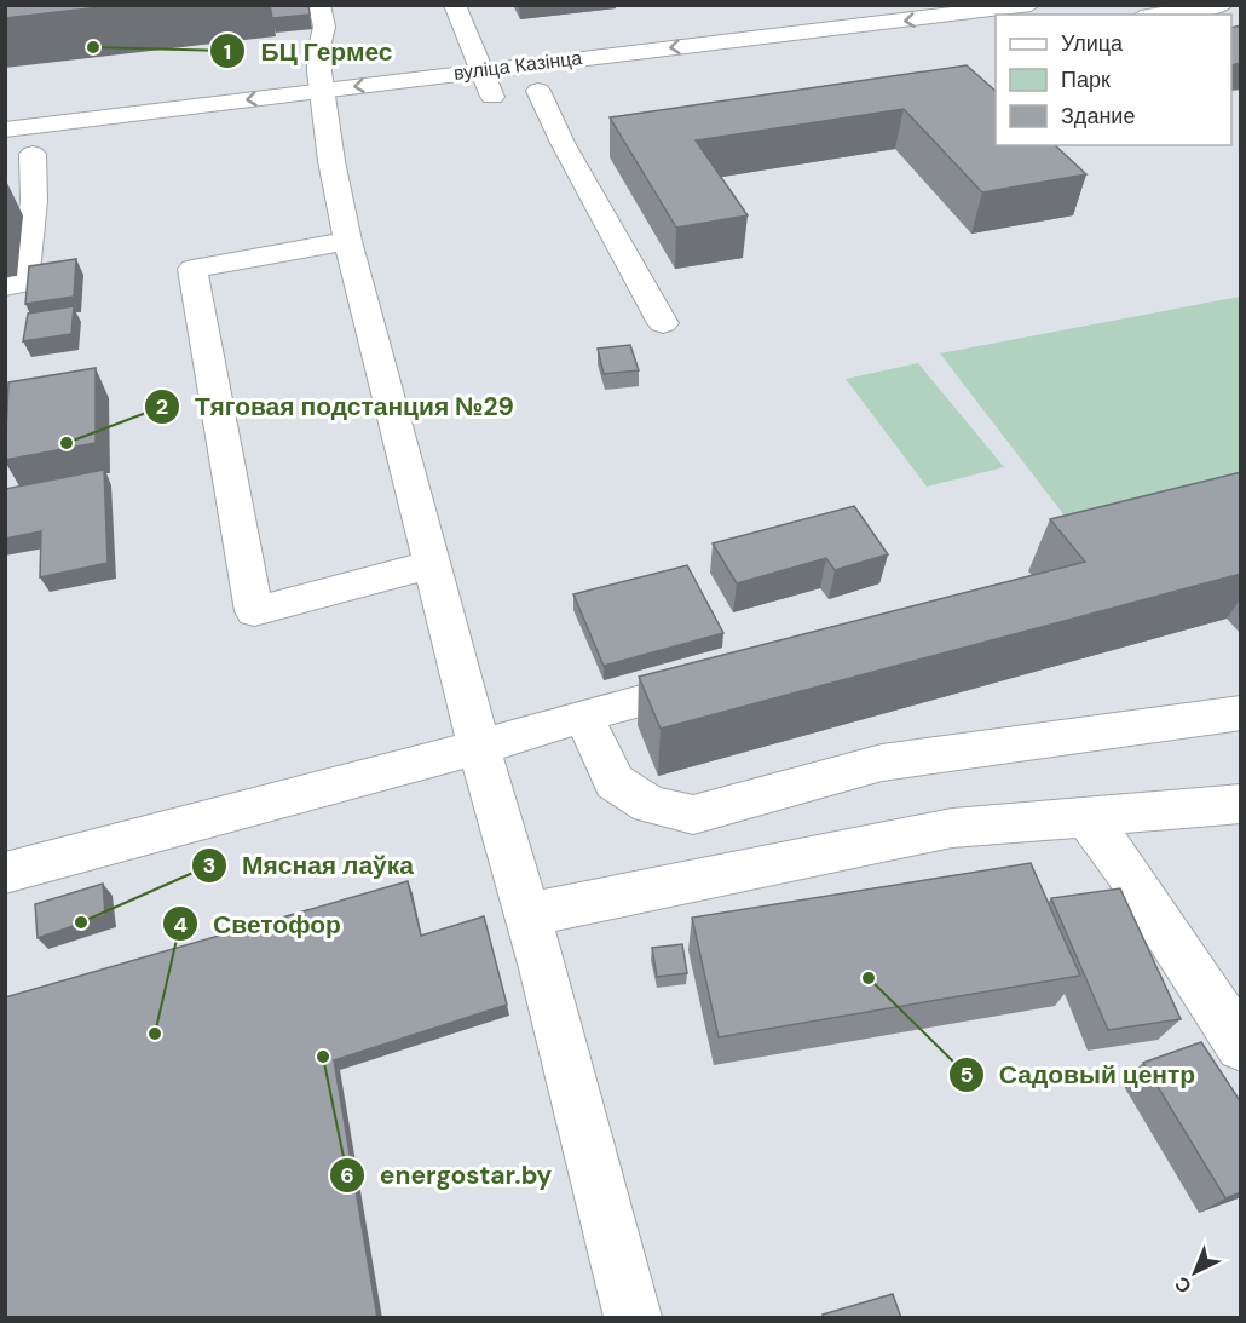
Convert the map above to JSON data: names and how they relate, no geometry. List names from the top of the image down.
{
  "streets": {
    "main road": ["вуліца Казінца"]
  },
  "one_way": ["вуліца Казінца"],
  "places": [
    "БЦ Гермес",
    "Тяговая подстанция №29",
    "Мясная лаўка",
    "Садовый центр",
    "Светофор",
    "energostar.by"
  ],
  "legend": ["Улица", "Парк", "Здание"],
  "north": "bottom left"
}
